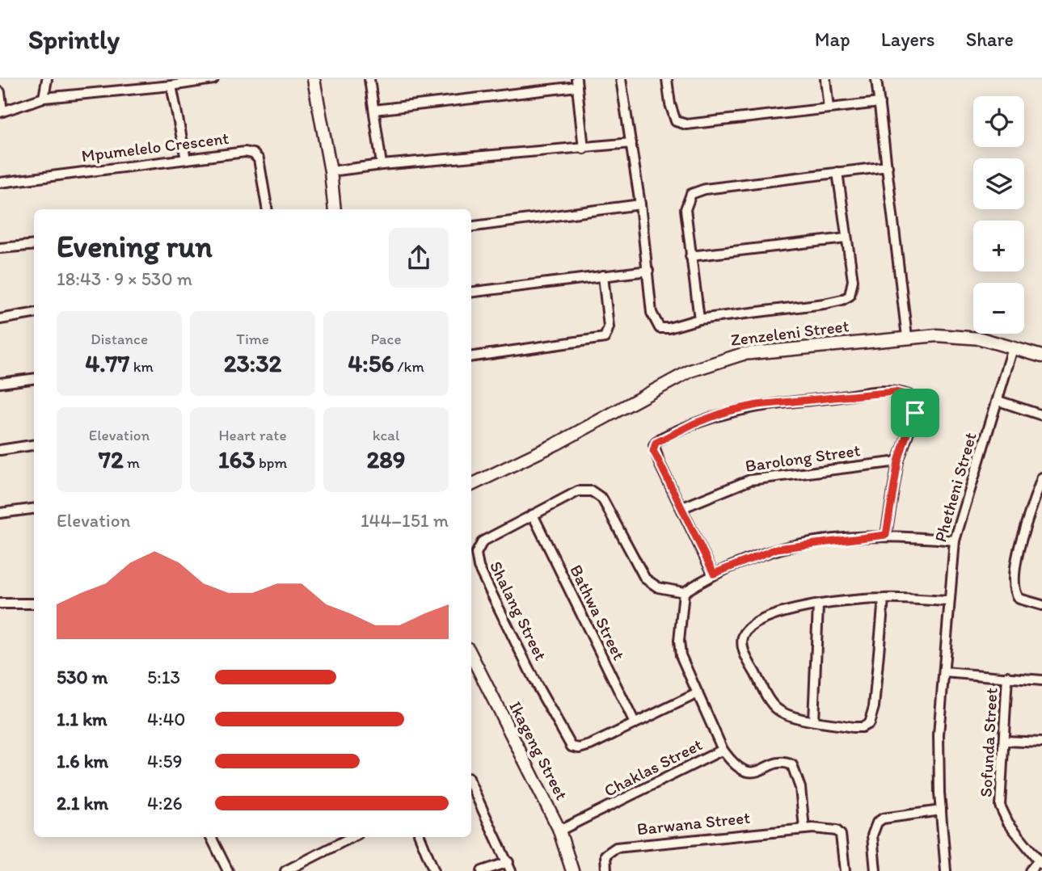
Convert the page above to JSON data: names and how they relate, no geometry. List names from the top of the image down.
{
  "streets": {
    "street": [
      "Mpumelelo Crescent",
      "Zenzeleni Street",
      "Barolong Street",
      "Phetheni Street",
      "Shalang Street",
      "Bathwa Street",
      "Sofunda Street",
      "Ikageng Street",
      "Chaklas Street",
      "Barwana Street"
    ]
  },
  "crossings": [
    ["Zenzeleni Street", "Phetheni Street"],
    ["Shalang Street", "Bathwa Street"],
    ["Shalang Street", "Chaklas Street"],
    ["Ikageng Street", "Chaklas Street"]
  ],
  "page": {
    "header": "Sprintly",
    "nav": ["Map", "Layers", "Share"],
    "map_buttons": ["+", "−"],
    "heading": ["Evening run", "18:43 · 9 × 530 m"],
    "stats": [
      ["Distance", "4.77 km"],
      ["Time", "23:32"],
      ["Pace", "4:56 /km"],
      ["Elevation", "72 m"],
      ["Heart rate", "163 bpm"],
      ["kcal", "289"]
    ],
    "chart": ["Elevation", "144–151 m"],
    "list": [
      {
        "name": "530 m",
        "note": "5:13"
      },
      {
        "name": "1.1 km",
        "note": "4:40"
      },
      {
        "name": "1.6 km",
        "note": "4:59"
      },
      {
        "name": "2.1 km",
        "note": "4:26"
      }
    ]
  }
}
